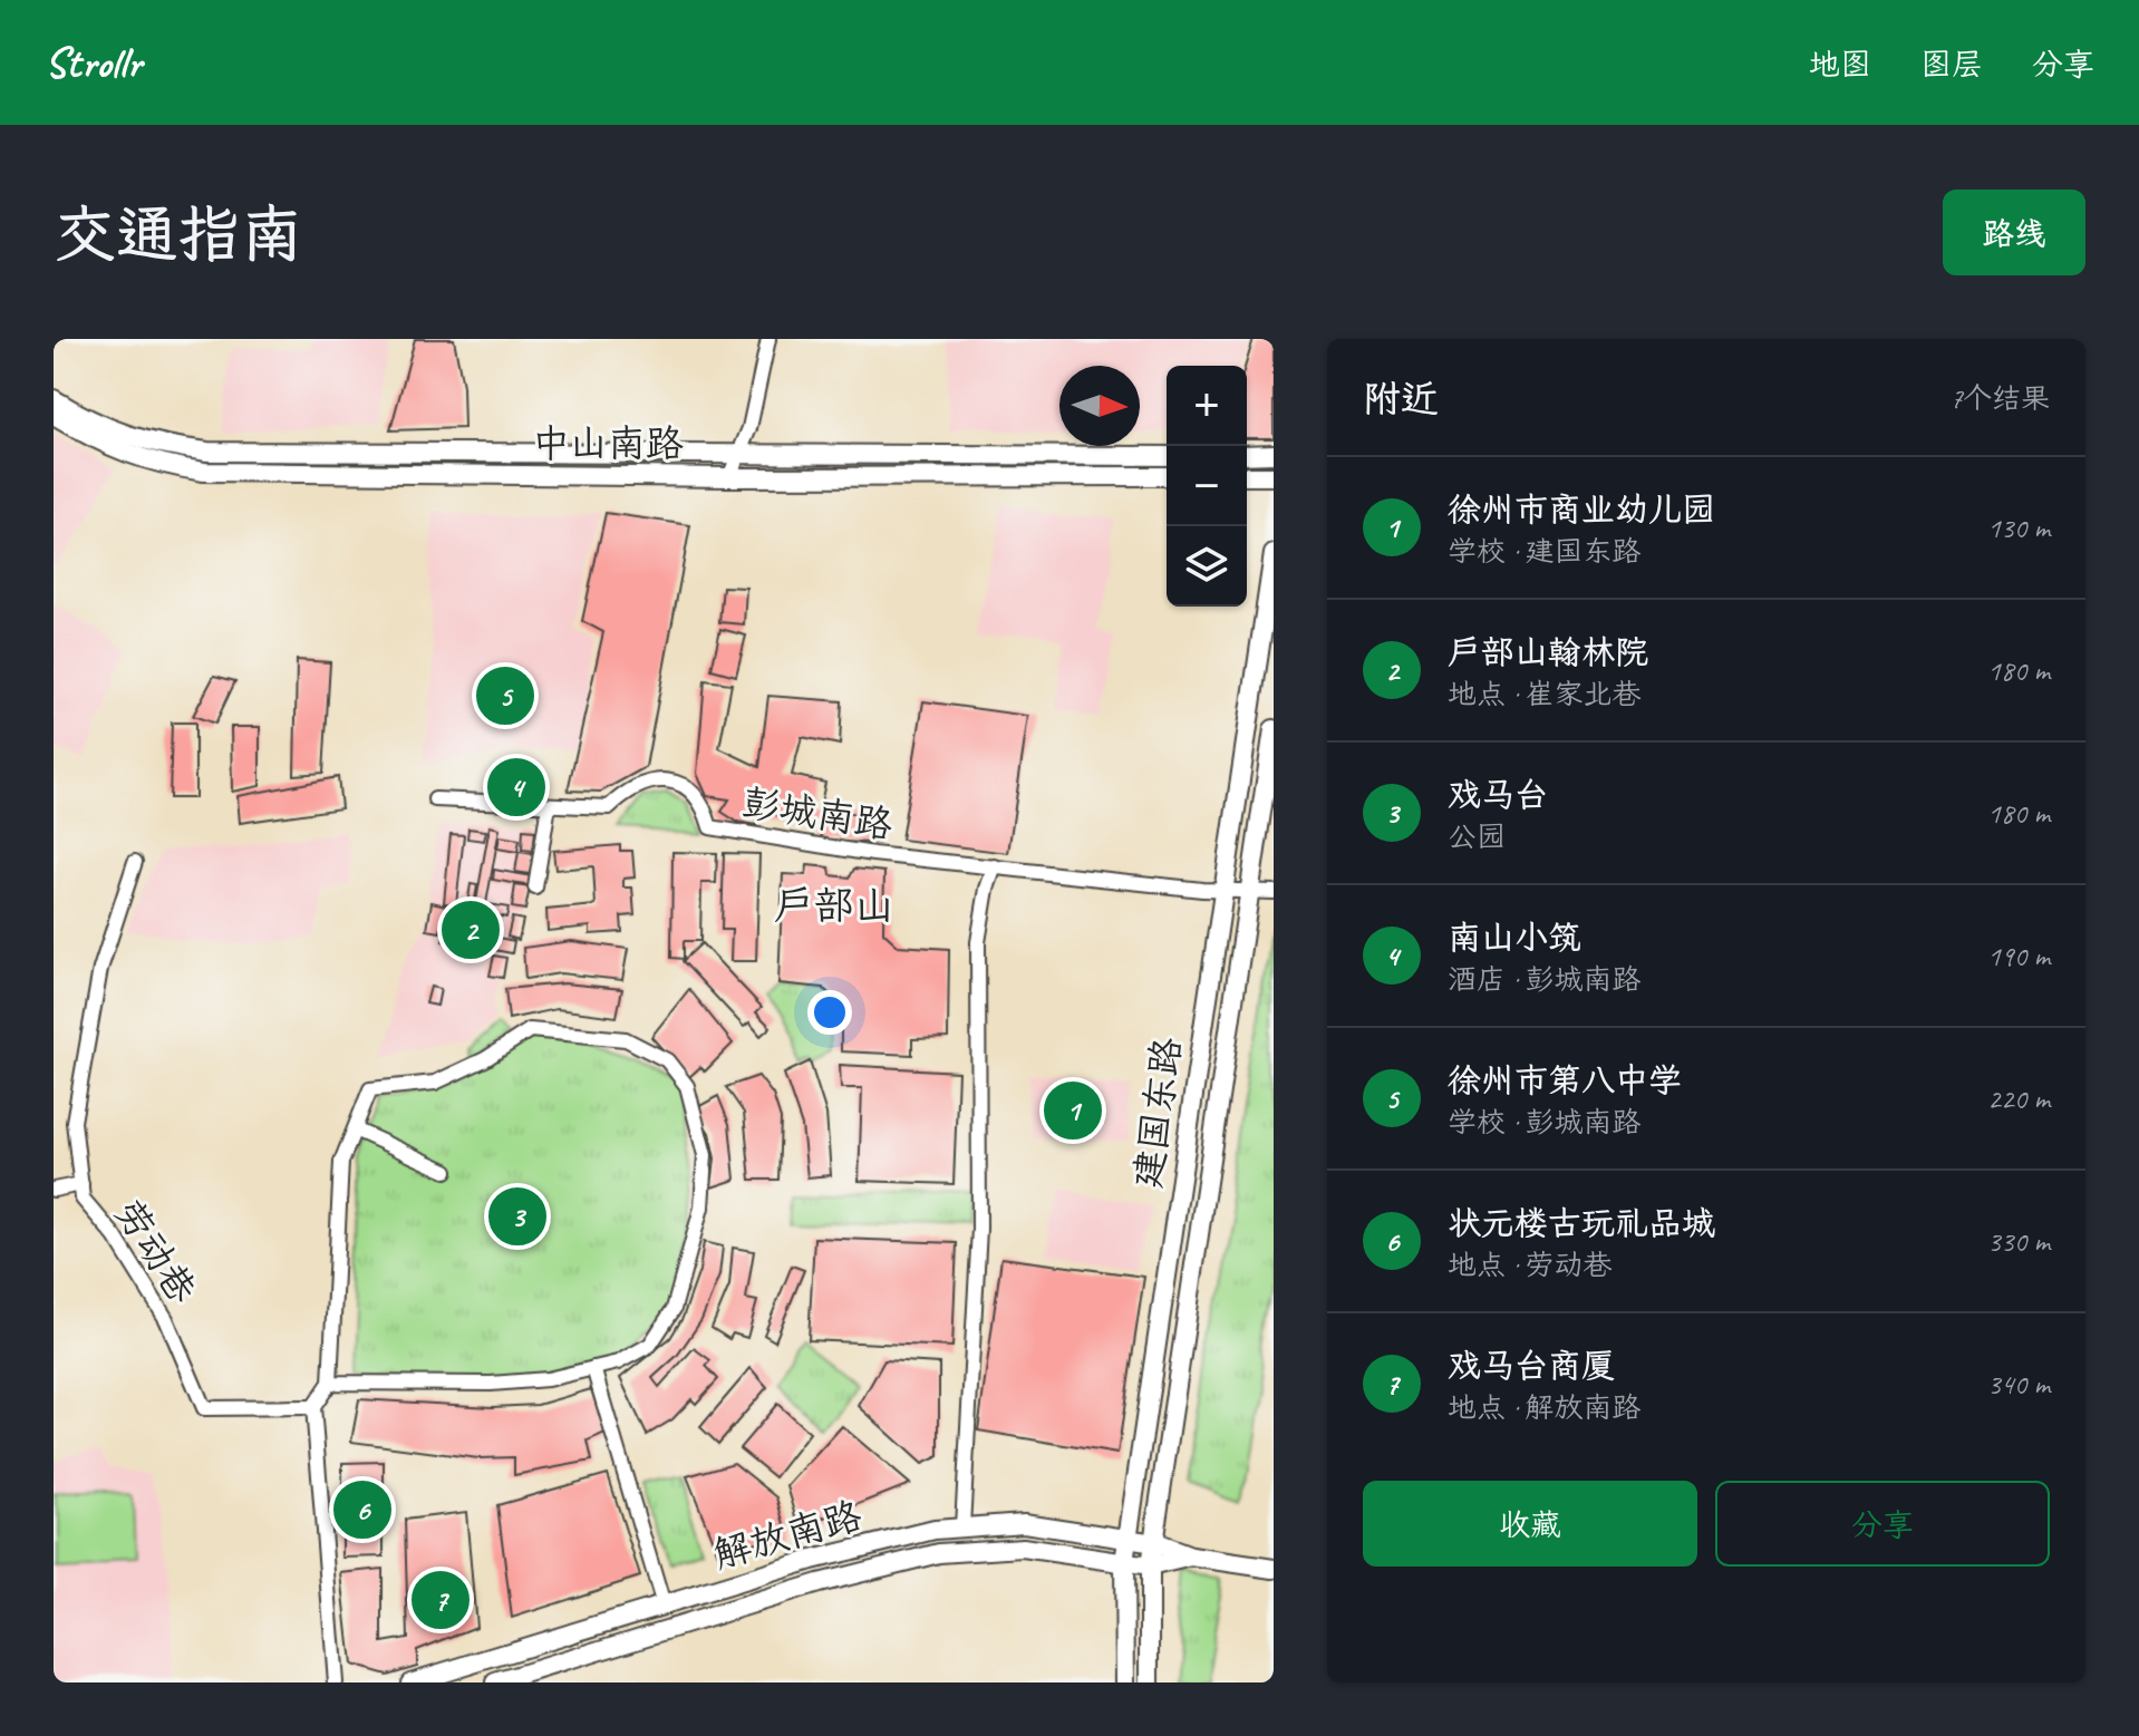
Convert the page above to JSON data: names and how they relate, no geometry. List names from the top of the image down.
{
  "streets": {
    "main road": ["中山南路", "建国东路", "解放南路"],
    "street": ["彭城南路", "劳动巷"]
  },
  "crossings": [
    ["彭城南路", "建国东路"],
    ["建国东路", "解放南路"]
  ],
  "districts": ["户部山"],
  "north": "right",
  "page": {
    "header": "Strollr",
    "nav": ["地图", "图层", "分享"],
    "buttons": [
      "路线",
      ["收藏", "分享"]
    ],
    "title": "交通指南",
    "heading": ["附近", "7个结果"],
    "map_buttons": ["+", "−"],
    "list": [
      {
        "mark": "1",
        "name": "徐州市商业幼儿园",
        "note": "学校 · 建国东路",
        "value": "130 m"
      },
      {
        "mark": "2",
        "name": "户部山翰林院",
        "note": "地点 · 崔家北巷",
        "value": "180 m"
      },
      {
        "mark": "3",
        "name": "戏马台",
        "note": "公园",
        "value": "180 m"
      },
      {
        "mark": "4",
        "name": "南山小筑",
        "note": "酒店 · 彭城南路",
        "value": "190 m"
      },
      {
        "mark": "5",
        "name": "徐州市第八中学",
        "note": "学校 · 彭城南路",
        "value": "220 m"
      },
      {
        "mark": "6",
        "name": "状元楼古玩礼品城",
        "note": "地点 · 劳动巷",
        "value": "330 m"
      },
      {
        "mark": "7",
        "name": "戏马台商厦",
        "note": "地点 · 解放南路",
        "value": "340 m"
      }
    ],
    "pins": [
      "5",
      "4",
      "2",
      "1",
      "3",
      "6",
      "7"
    ]
  }
}
